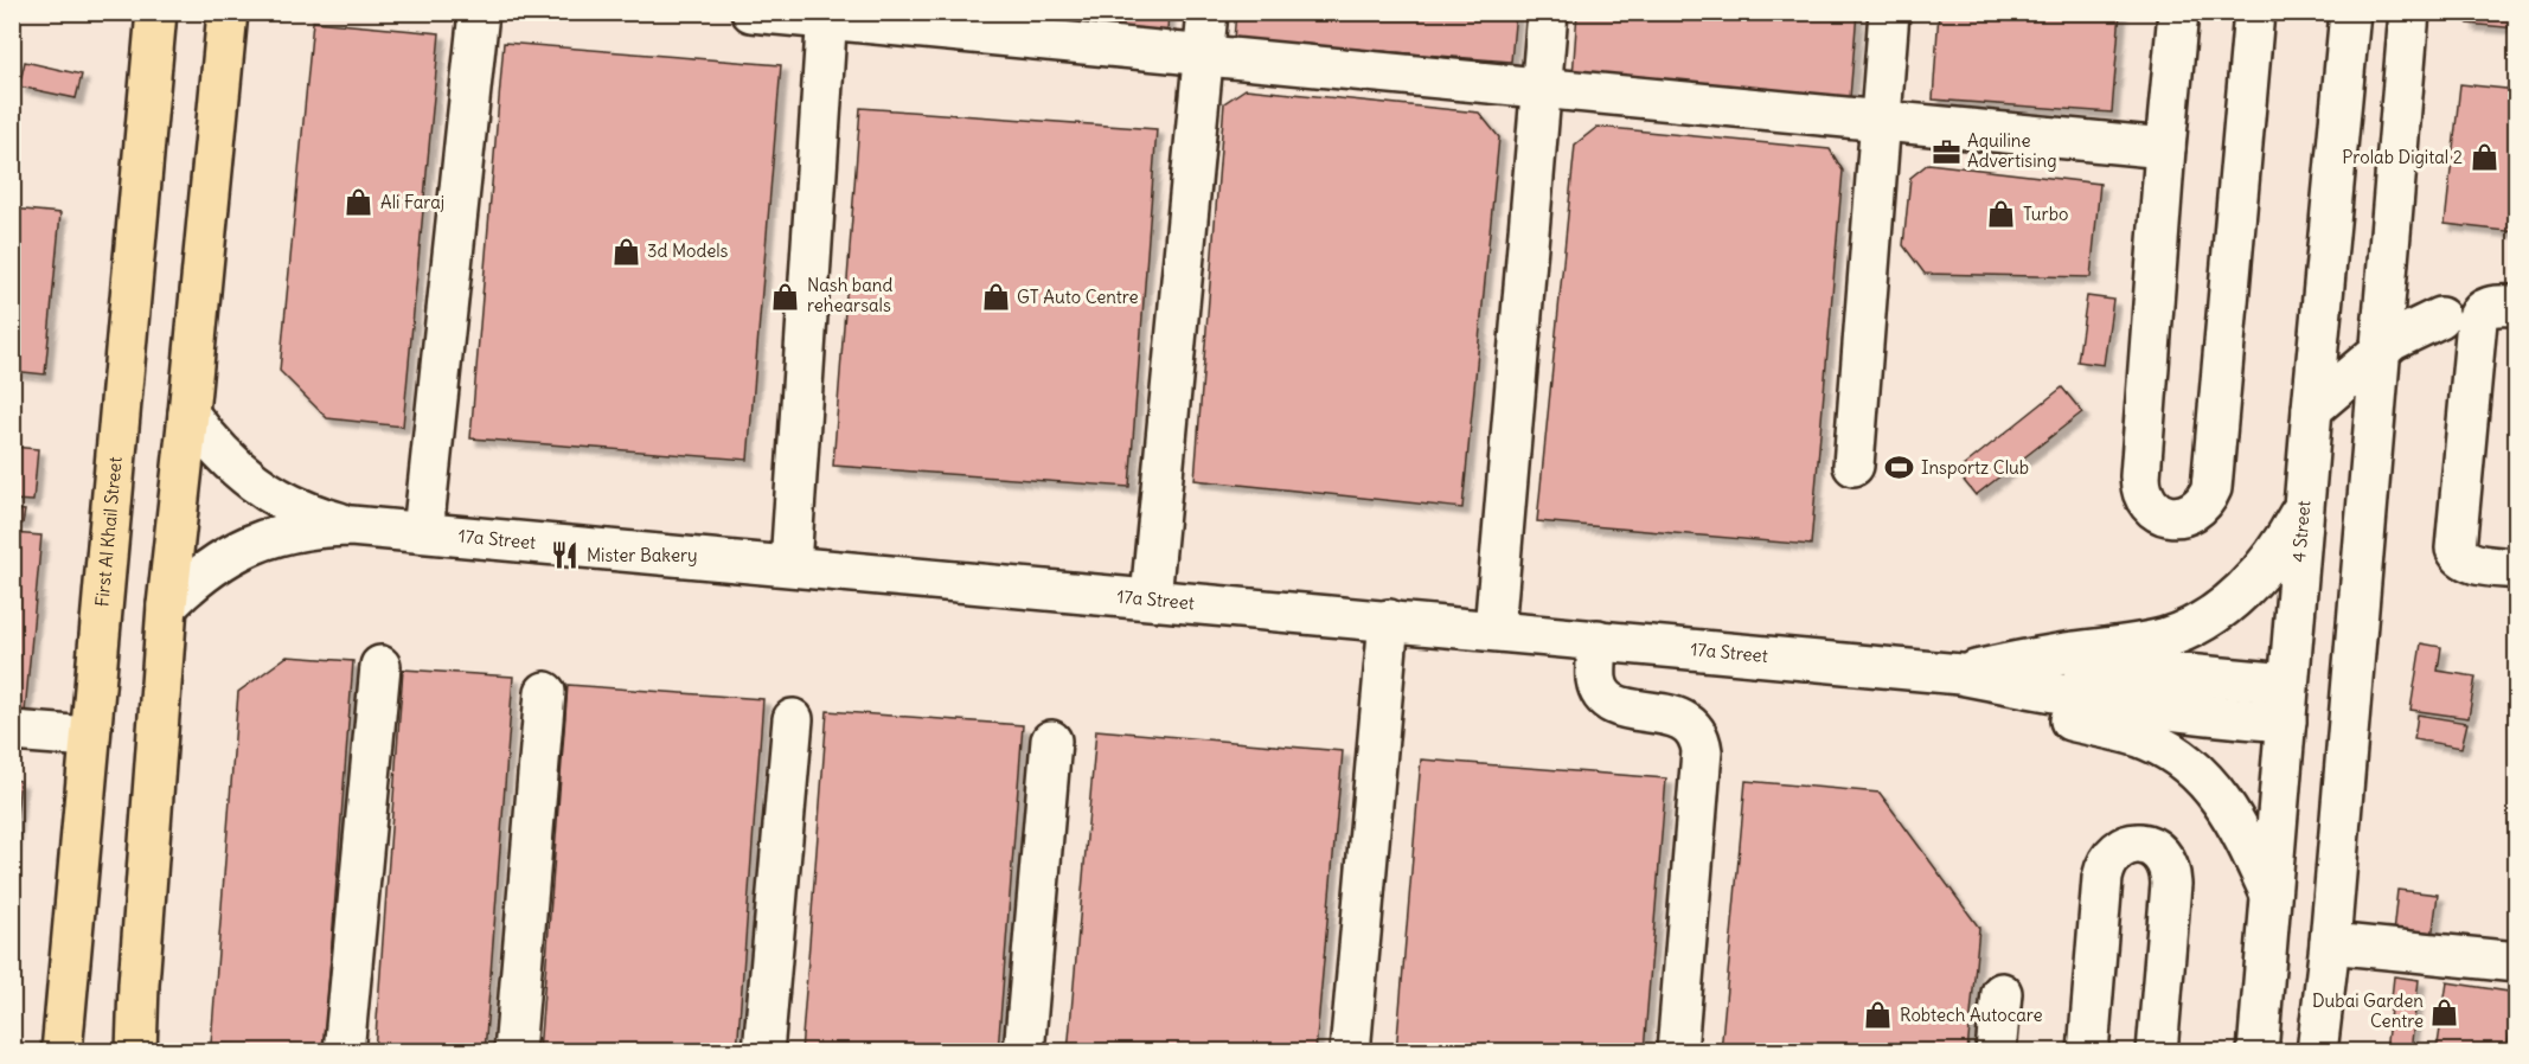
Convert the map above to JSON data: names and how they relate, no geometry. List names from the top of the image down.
{
  "streets": {
    "main road": ["First Al Khail Street"],
    "street": ["4 Street", "17a Street"]
  },
  "crossings": [
    ["4 Street", "17a Street"]
  ],
  "places": {
    "office": ["Aquiline Advertising"],
    "shop": [
      "Prolab Digital 2",
      "Ali Faraj",
      "Turbo",
      "3d Models",
      "Nash band rehearsals",
      "GT Auto Centre",
      "Dubai Garden Centre",
      "Robtech Autocare"
    ],
    "sports": ["Insportz Club"],
    "restaurant": ["Mister Bakery"]
  }
}
